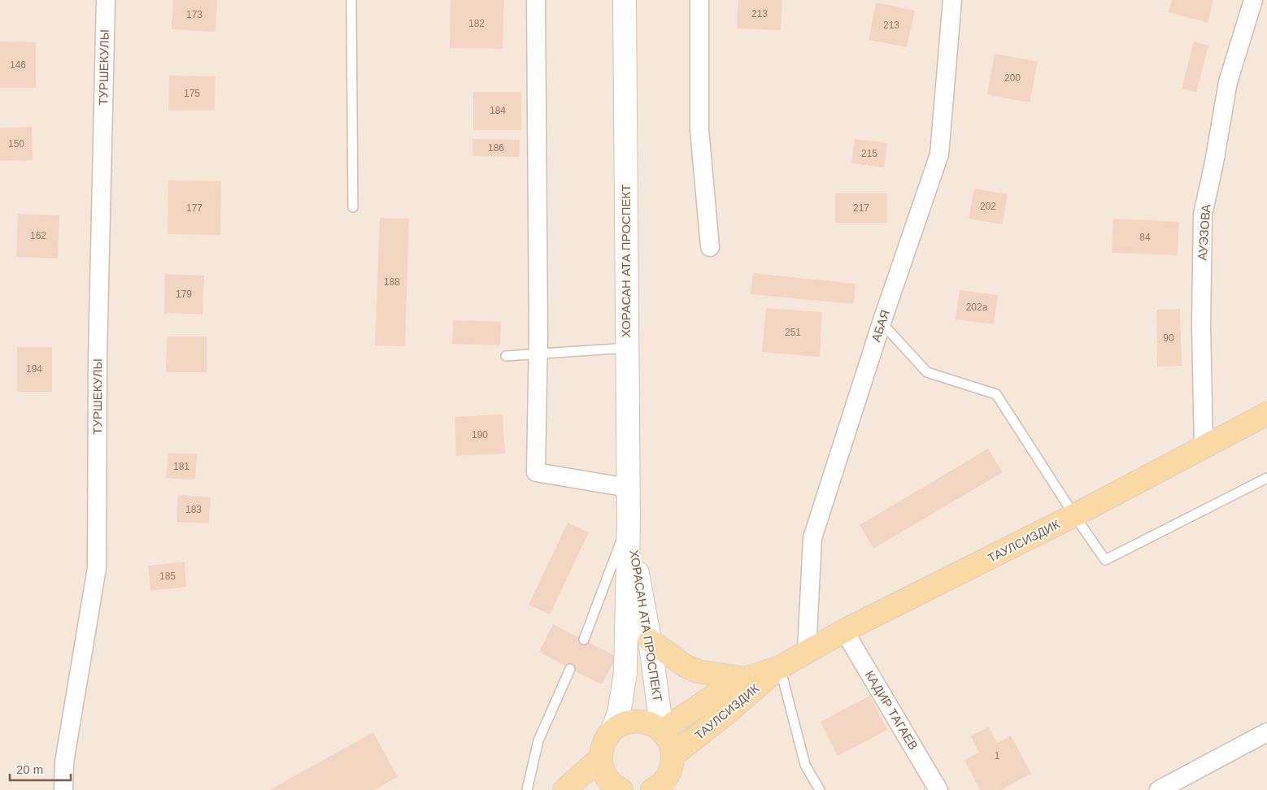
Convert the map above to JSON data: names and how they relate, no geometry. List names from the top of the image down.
{
  "streets": {
    "main road": ["ХОРАСАН АТА ПРОСПЕКТ", "ТАУЛСИЗДИК"],
    "street": [
      "ТУРШЕКУЛЫ",
      "АУЭЗОВА",
      "АБАЯ",
      "КАДИР ТАГАЕВ"
    ]
  },
  "crossings": [
    ["АУЭЗОВА", "ТАУЛСИЗДИК"],
    ["ХОРАСАН АТА ПРОСПЕКТ", "ТАУЛСИЗДИК"],
    ["АБАЯ", "ТАУЛСИЗДИК"],
    ["ТАУЛСИЗДИК", "КАДИР ТАГАЕВ"]
  ],
  "house_numbers": [
    "213",
    "173",
    "182",
    "213",
    "146",
    "200",
    "175",
    "184",
    "150",
    "186",
    "215",
    "202",
    "177",
    "217",
    "162",
    "84",
    "188",
    "179",
    "202а",
    "251",
    "90",
    "194",
    "190",
    "181",
    "183",
    "185",
    "1"
  ],
  "scale_bar": "20 m"
}
